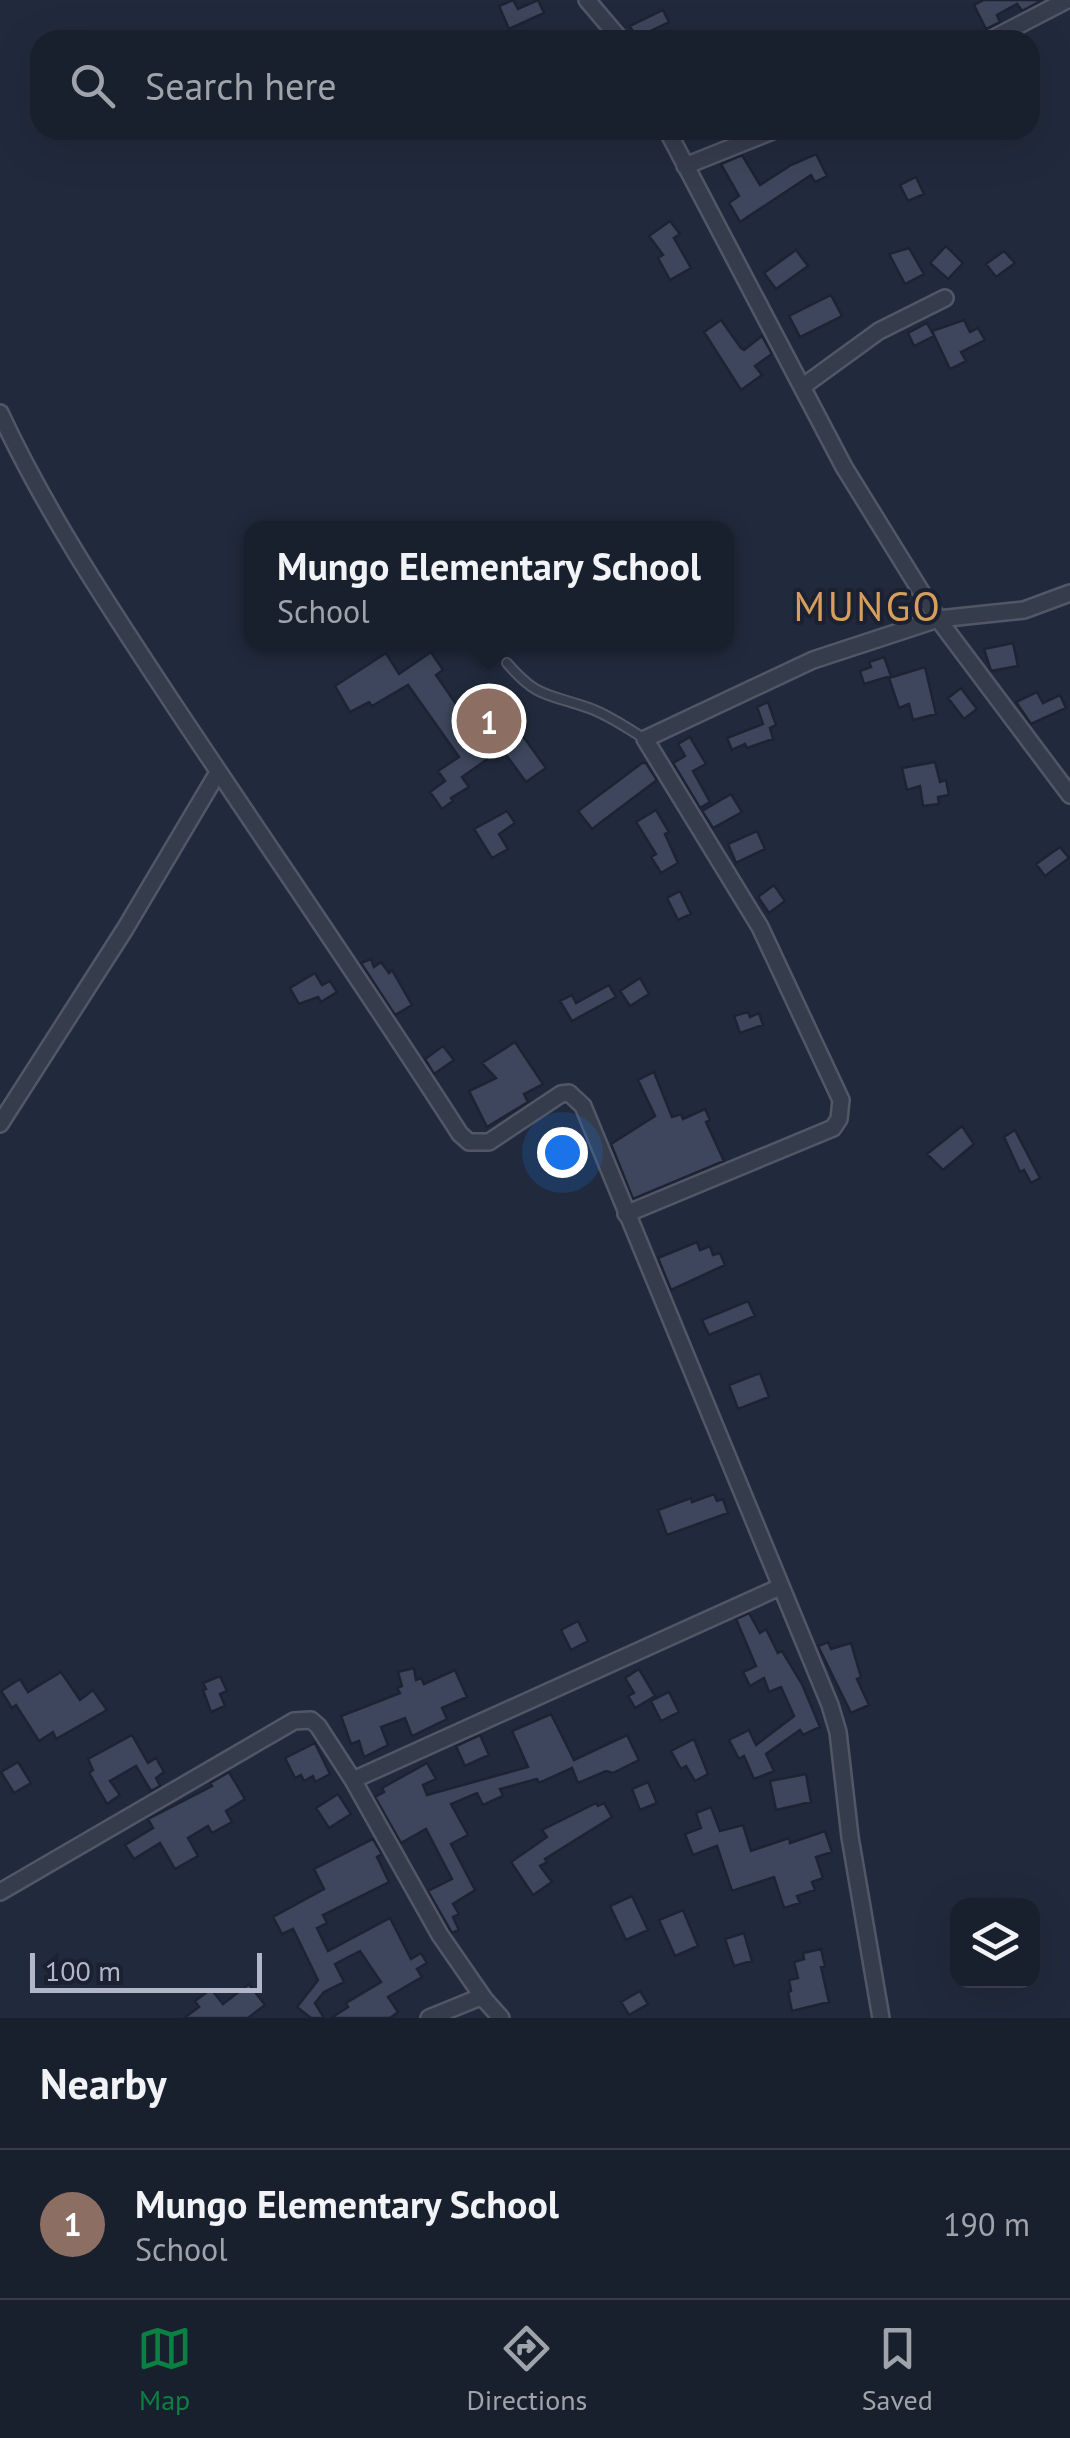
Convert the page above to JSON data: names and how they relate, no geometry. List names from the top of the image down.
{
  "districts": ["MUNGO"],
  "scale_bar": "100 m",
  "page": {
    "search": "Search here",
    "popup": ["Mungo Elementary School", "School"],
    "pins": "1",
    "scale": "100 m",
    "heading": "Nearby",
    "list": [
      {
        "mark": "1",
        "name": "Mungo Elementary School",
        "note": "School",
        "value": "190 m"
      }
    ],
    "nav": ["Map", "Directions", "Saved"]
  }
}
